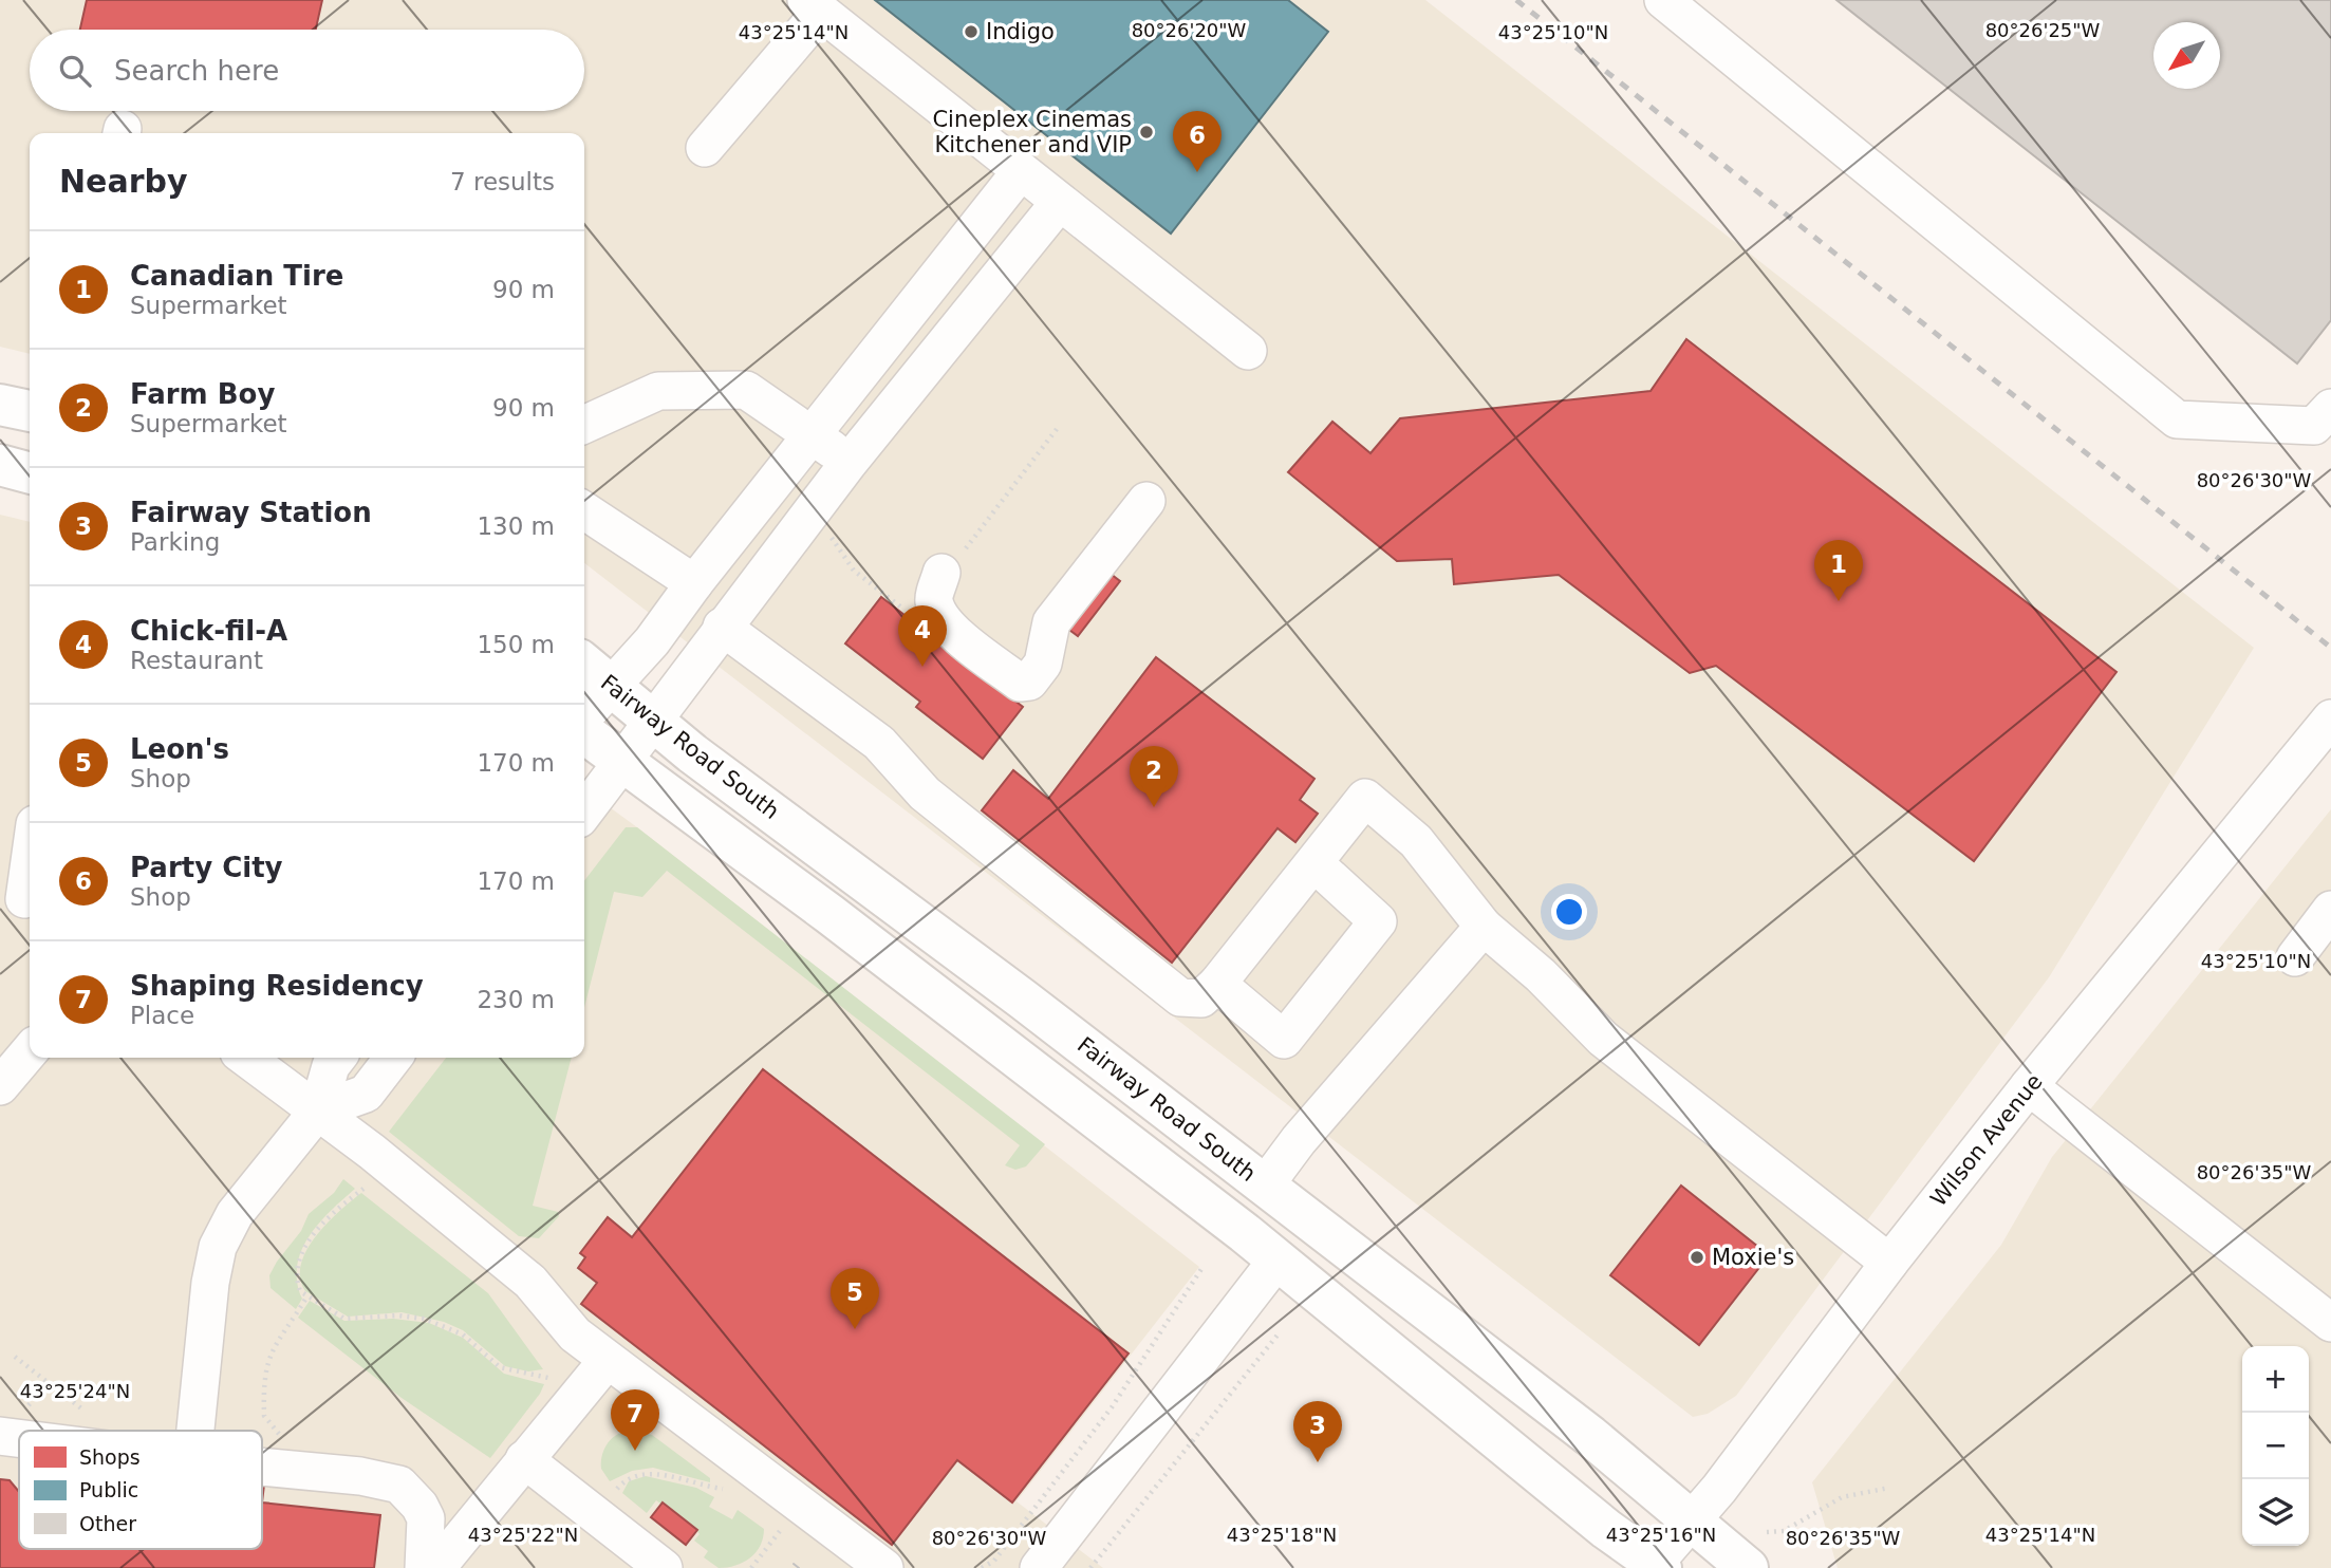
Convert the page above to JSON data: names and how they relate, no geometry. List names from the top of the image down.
{
  "streets": {
    "main road": ["Fairway Road South"],
    "street": ["Wilson Avenue"]
  },
  "crossings": [
    ["Fairway Road South", "Wilson Avenue"]
  ],
  "places": ["Indigo", "Cineplex Cinemas Kitchener and VIP", "Moxie's"],
  "legend": ["Shops", "Public", "Other"],
  "north": "bottom left",
  "page": {
    "search": "Search here",
    "pins": [
      "6",
      "1",
      "4",
      "2",
      "5",
      "7",
      "3"
    ],
    "heading": ["Nearby", "7 results"],
    "list": [
      {
        "mark": "1",
        "name": "Canadian Tire",
        "note": "Supermarket",
        "value": "90 m"
      },
      {
        "mark": "2",
        "name": "Farm Boy",
        "note": "Supermarket",
        "value": "90 m"
      },
      {
        "mark": "3",
        "name": "Fairway Station",
        "note": "Parking",
        "value": "130 m"
      },
      {
        "mark": "4",
        "name": "Chick-fil-A",
        "note": "Restaurant",
        "value": "150 m"
      },
      {
        "mark": "5",
        "name": "Leon's",
        "note": "Shop",
        "value": "170 m"
      },
      {
        "mark": "6",
        "name": "Party City",
        "note": "Shop",
        "value": "170 m"
      },
      {
        "mark": "7",
        "name": "Shaping Residency",
        "note": "Place",
        "value": "230 m"
      }
    ],
    "map_buttons": ["+", "−"]
  },
  "coordinates": [
    "80°26'20\"W",
    "80°26'25\"W",
    "43°25'14\"N",
    "43°25'10\"N",
    "80°26'30\"W",
    "80°26'35\"W",
    "43°25'24\"N",
    "43°25'22\"N",
    "43°25'18\"N",
    "43°25'16\"N"
  ]
}
